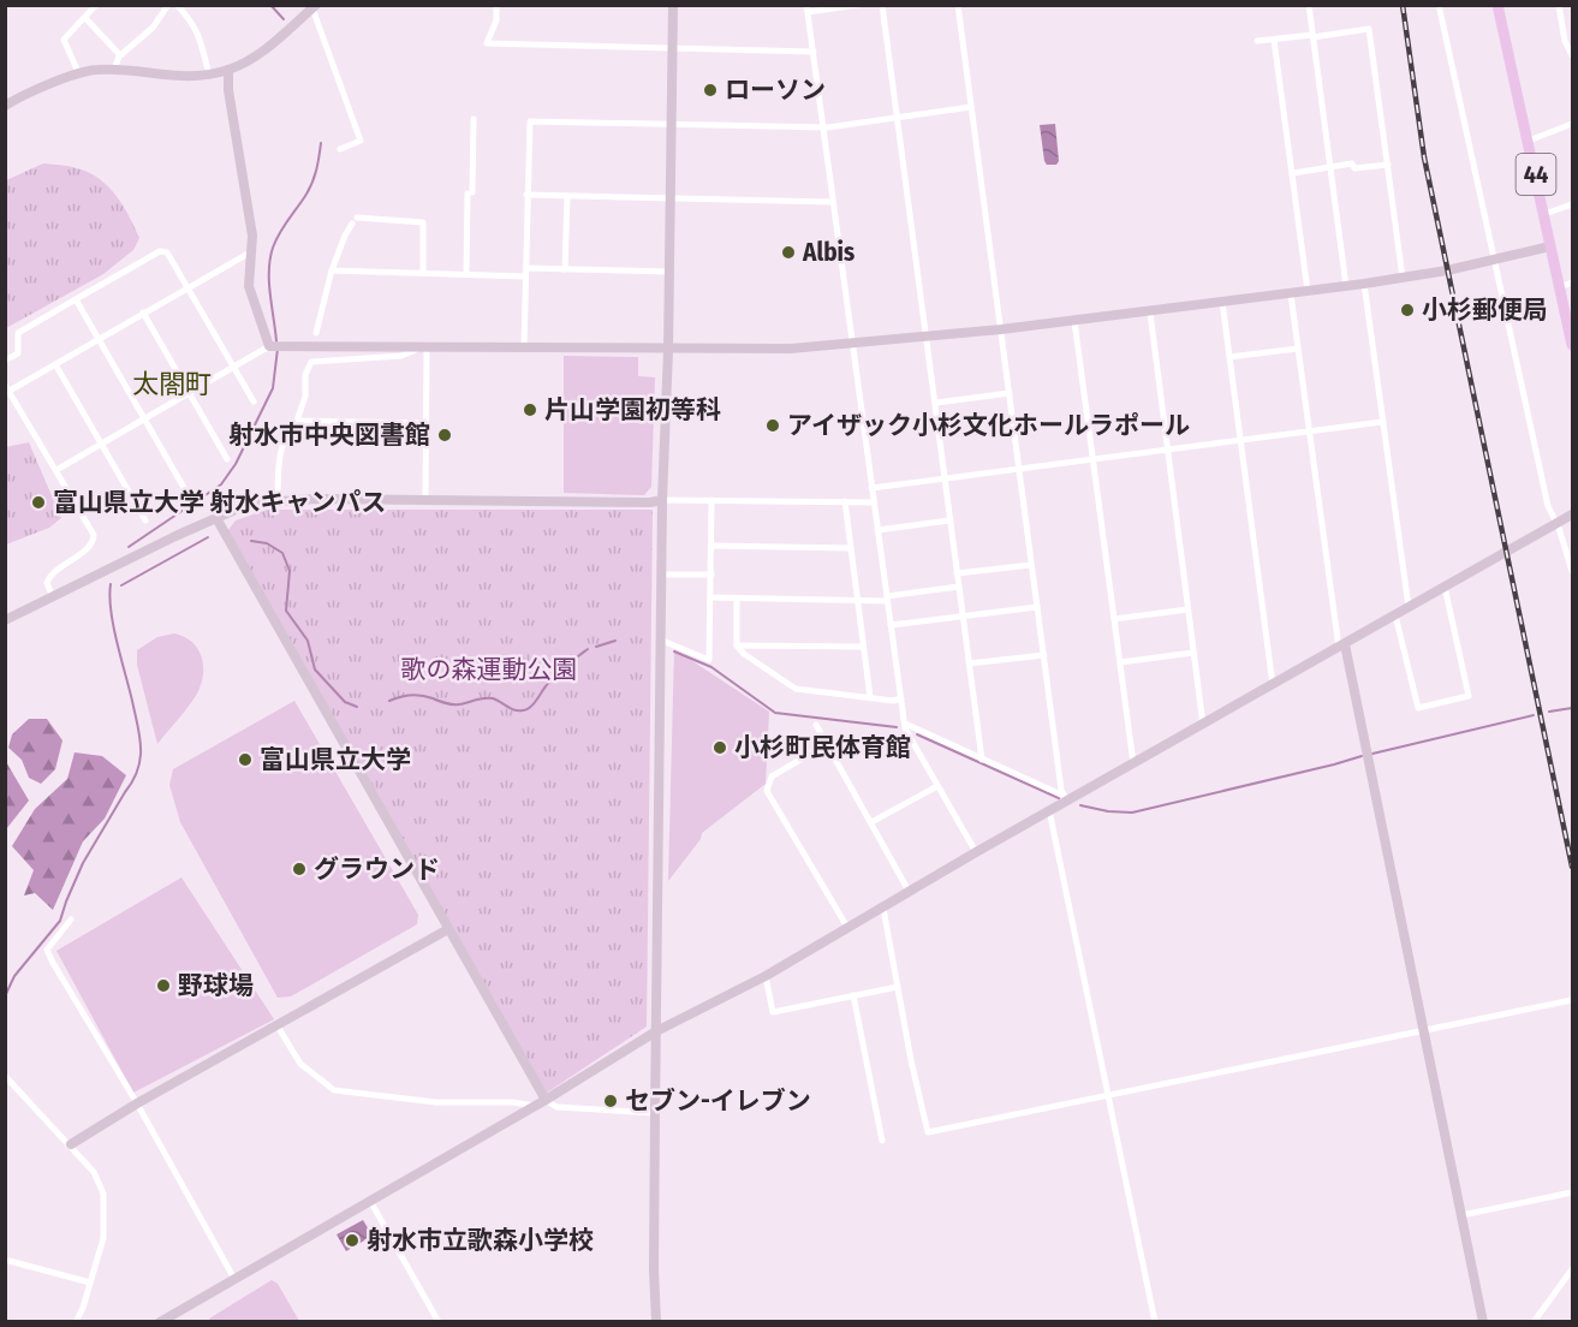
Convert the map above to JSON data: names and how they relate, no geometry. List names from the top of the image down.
{
  "streets": {
    "main road": ["44"]
  },
  "districts": ["太閤町"],
  "parks": ["歌の森運動公園"],
  "places": [
    "ローソン",
    "Albis",
    "小杉郵便局",
    "片山学園初等科",
    "アイザック小杉文化ホールラポール",
    "射水市中央図書館",
    "富山県立大学 射水キャンパス",
    "小杉町民体育館",
    "富山県立大学",
    "グラウンド",
    "野球場",
    "セブン-イレブン",
    "射水市立歌森小学校"
  ]
}
